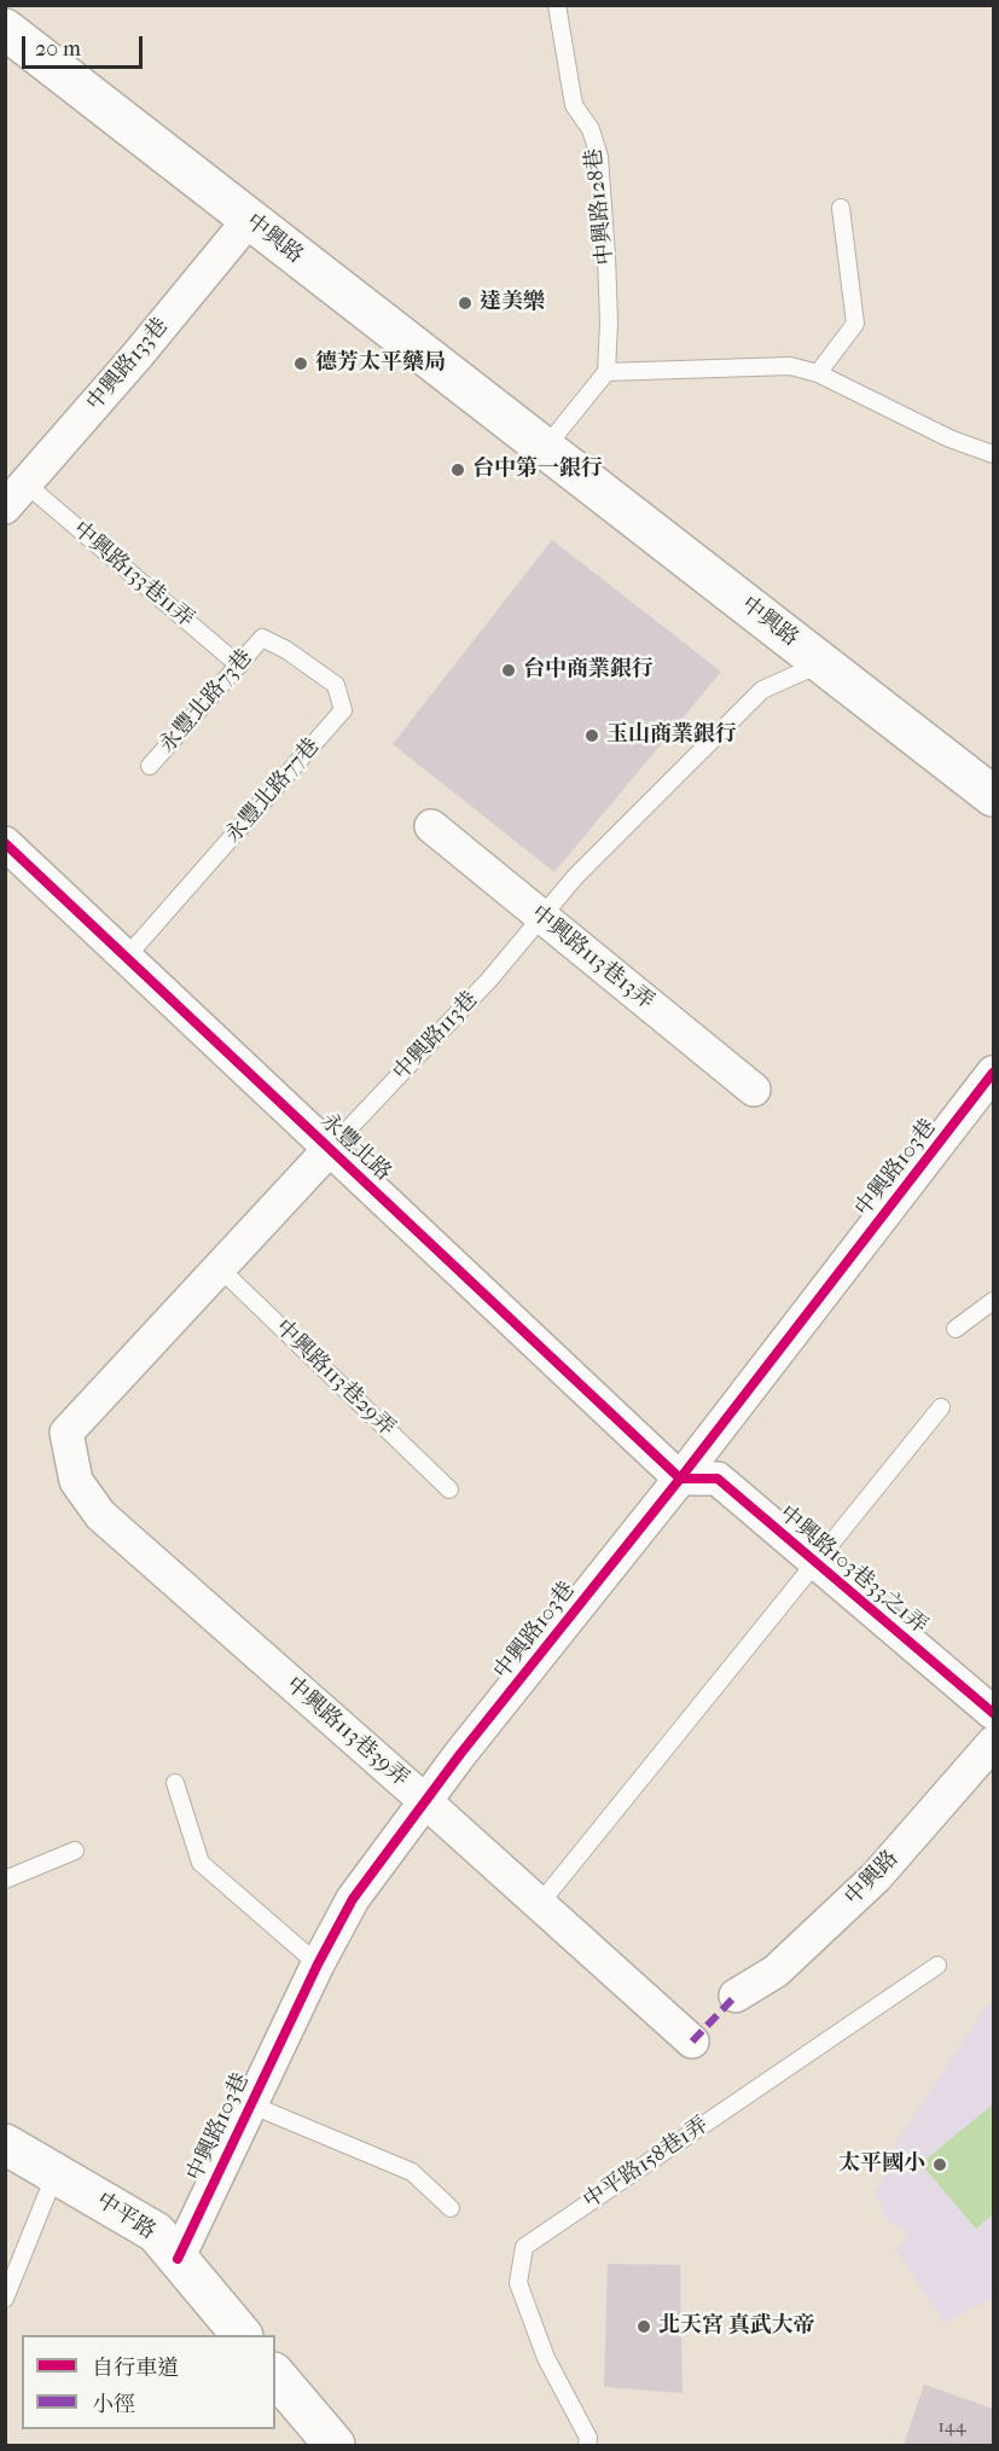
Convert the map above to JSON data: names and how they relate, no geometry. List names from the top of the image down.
{
  "streets": {
    "main road": ["中興路", "中平路"],
    "street": [
      "中興路133巷",
      "中興路113巷13弄",
      "中興路113巷",
      "永豐北路",
      "中興路103巷",
      "中興路103巷33之1弄",
      "中興路113巷39弄"
    ],
    "lane": [
      "中興路128巷",
      "中興路133巷11弄",
      "永豐北路73巷",
      "永豐北路77巷",
      "中興路113巷29弄",
      "中平路158巷1弄"
    ]
  },
  "crossings": [
    ["中興路", "中興路133巷"],
    ["中興路", "中興路113巷"],
    ["中興路133巷", "中興路133巷11弄"],
    ["中興路133巷11弄", "永豐北路73巷"],
    ["永豐北路73巷", "永豐北路77巷"],
    ["永豐北路77巷", "永豐北路"],
    ["中興路113巷13弄", "中興路113巷"],
    ["中興路113巷", "永豐北路"],
    ["中興路113巷", "中興路113巷29弄"],
    ["中興路113巷", "中興路113巷39弄"],
    ["永豐北路", "中興路103巷"],
    ["永豐北路", "中興路103巷33之1弄"],
    ["中興路103巷", "中興路103巷33之1弄"],
    ["中興路103巷", "中興路113巷39弄"],
    ["中興路103巷", "中平路"],
    ["中興路103巷33之1弄", "中興路113巷39弄"]
  ],
  "places": [
    "達美樂",
    "德芳太平藥局",
    "台中第一銀行",
    "台中商業銀行",
    "玉山商業銀行",
    "太平國小",
    "北天宮 真武大帝"
  ],
  "house_numbers": ["144"],
  "legend": ["自行車道", "小徑"],
  "scale_bar": "20 m"
}
